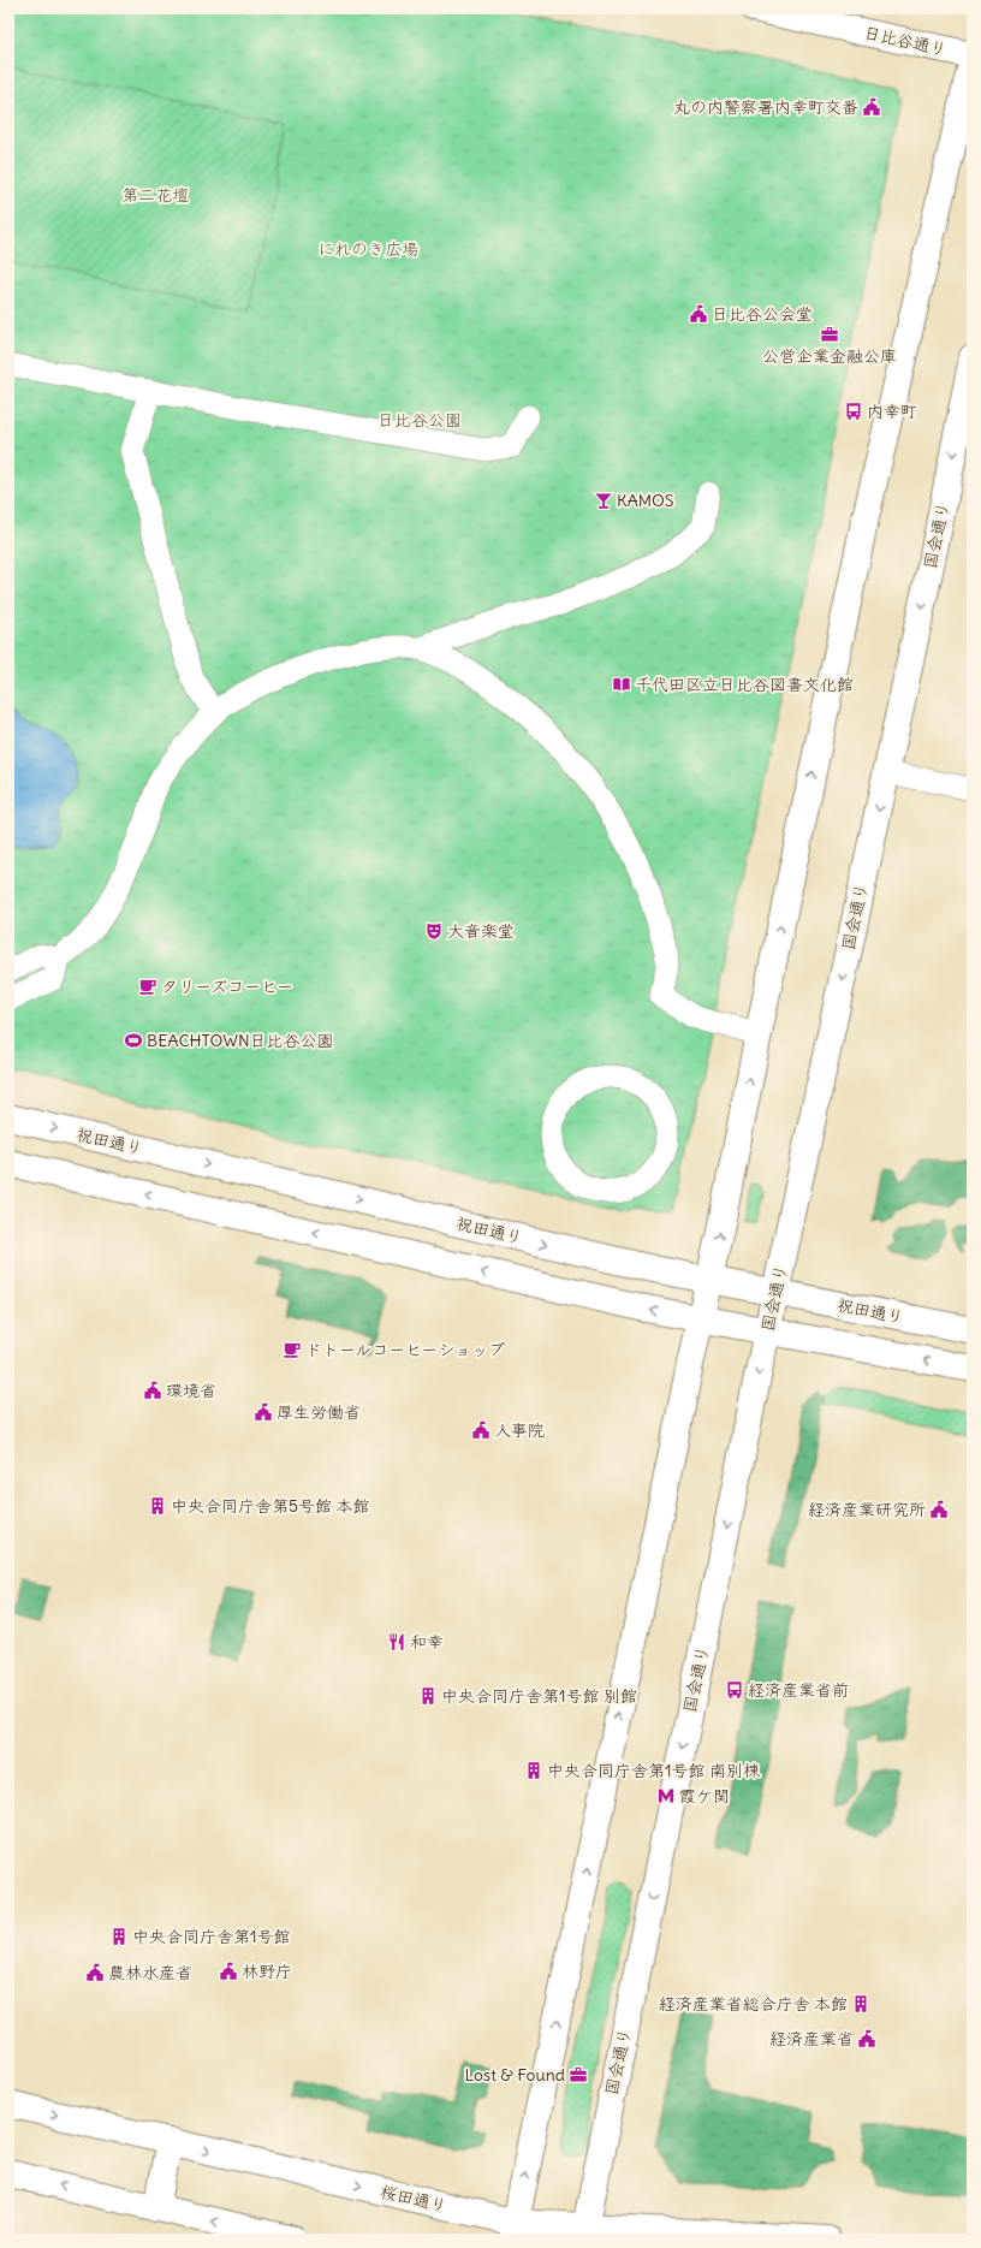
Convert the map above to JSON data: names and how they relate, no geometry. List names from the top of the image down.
{
  "streets": {
    "main road": [
      "日比谷通り",
      "国会通り",
      "祝田通り",
      "桜田通り"
    ]
  },
  "crossings": [
    ["国会通り", "祝田通り"],
    ["国会通り", "桜田通り"]
  ],
  "parks": ["第二花壇", "にれのき広場", "日比谷公園"],
  "places": {
    "public building": [
      "丸の内警察署内幸町交番",
      "日比谷公会堂",
      "環境省",
      "厚生労働省",
      "人事院",
      "経済産業研究所",
      "林野庁",
      "農林水産省",
      "経済産業省"
    ],
    "office": ["公営企業金融公庫", "Lost & Found"],
    "bus stop": ["内幸町", "経済産業省前"],
    "bar": ["KAMOS"],
    "library": ["千代田区立日比谷図書文化館"],
    "theatre": ["大音楽堂"],
    "cafe": ["タリーズコーヒー", "ドトールコーヒーショップ"],
    "sports": ["BEACHTOWN日比谷公園"],
    "building": [
      "中央合同庁舎第5号館 本館",
      "中央合同庁舎第1号館 別館",
      "中央合同庁舎第1号館 南別棟",
      "中央合同庁舎第1号館",
      "経済産業省総合庁舎 本館"
    ],
    "restaurant": ["和幸"],
    "metro station": ["霞ケ関"]
  }
}
